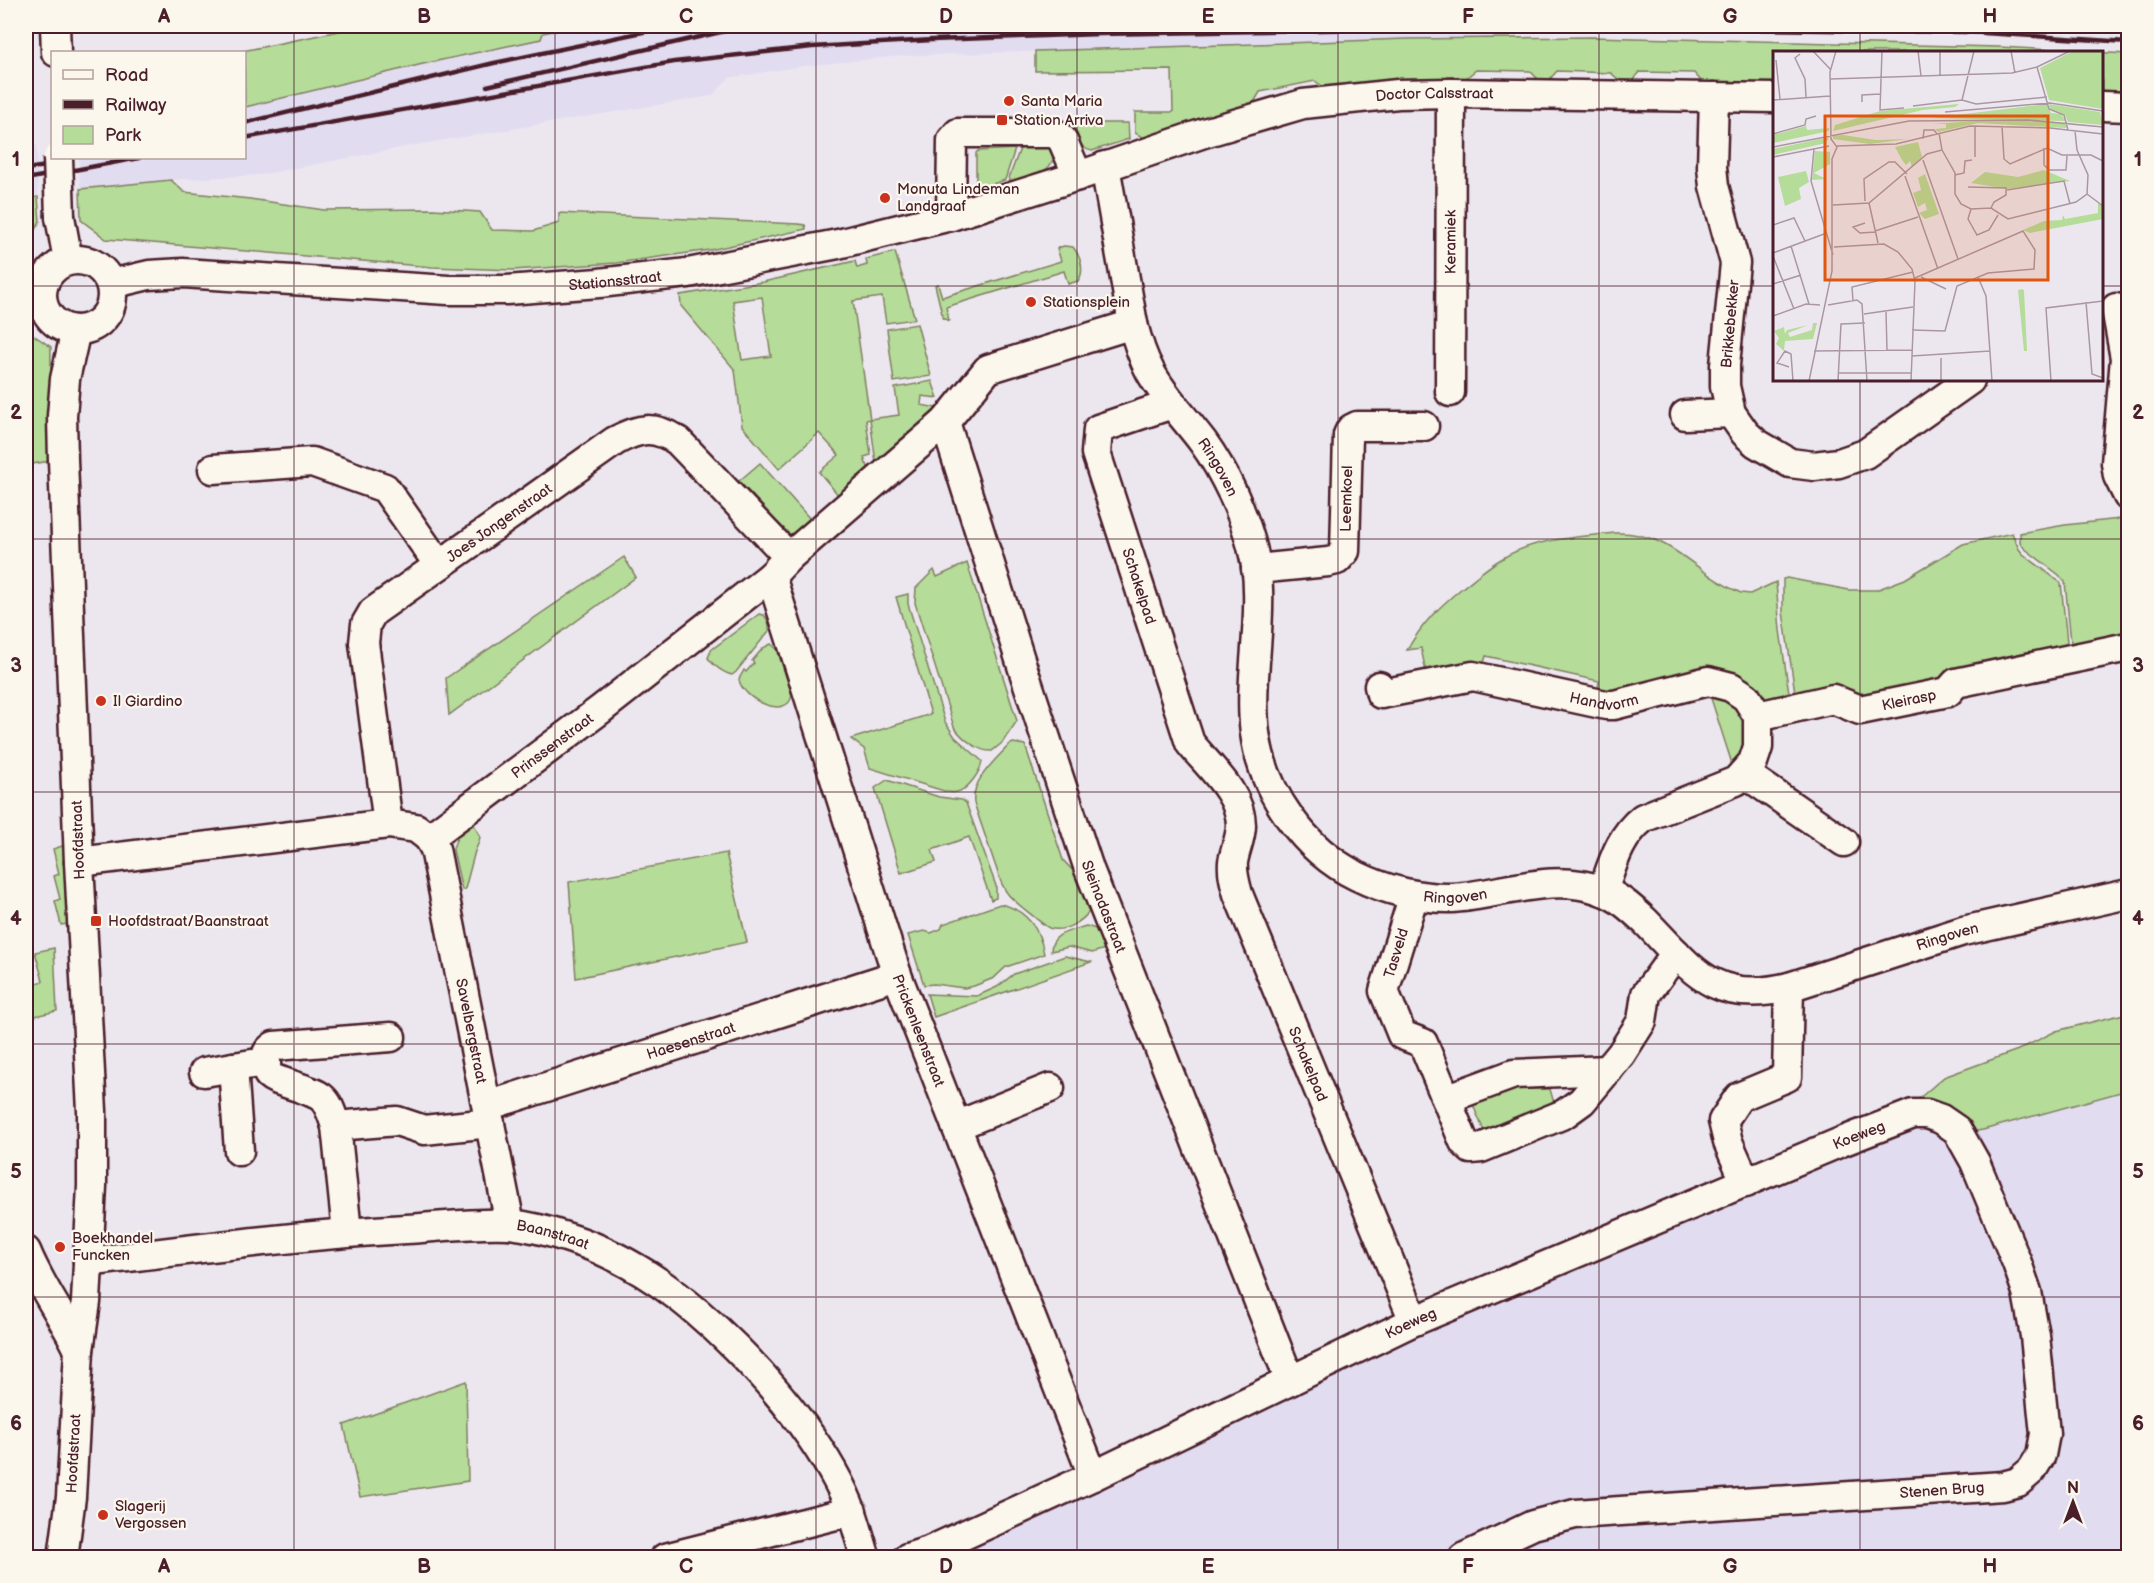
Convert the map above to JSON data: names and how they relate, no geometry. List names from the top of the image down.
{
  "streets": {
    "street": [
      "Doctor Calsstraat",
      "Keramiek",
      "Stationsstraat",
      "Brikkebekker",
      "Ringoven",
      "Leemkoel",
      "Joes Jongenstraat",
      "Schakelpad",
      "Handvorm",
      "Kleirasp",
      "Prinssenstraat",
      "Hoofdstraat",
      "Sleinadastraat",
      "Tasveld",
      "Savelbergstraat",
      "Prickenleenstraat",
      "Haesenstraat",
      "Koeweg",
      "Baanstraat",
      "Stenen Brug"
    ]
  },
  "crossings": [
    ["Doctor Calsstraat", "Keramiek"],
    ["Doctor Calsstraat", "Stationsstraat"],
    ["Doctor Calsstraat", "Brikkebekker"],
    ["Stationsstraat", "Hoofdstraat"],
    ["Ringoven", "Leemkoel"],
    ["Ringoven", "Schakelpad"],
    ["Ringoven", "Tasveld"],
    ["Joes Jongenstraat", "Prinssenstraat"],
    ["Joes Jongenstraat", "Prickenleenstraat"],
    ["Schakelpad", "Koeweg"],
    ["Handvorm", "Kleirasp"],
    ["Prinssenstraat", "Sleinadastraat"],
    ["Prinssenstraat", "Savelbergstraat"],
    ["Prinssenstraat", "Prickenleenstraat"],
    ["Hoofdstraat", "Baanstraat"],
    ["Sleinadastraat", "Koeweg"],
    ["Savelbergstraat", "Haesenstraat"],
    ["Savelbergstraat", "Baanstraat"],
    ["Prickenleenstraat", "Haesenstraat"],
    ["Prickenleenstraat", "Koeweg"],
    ["Koeweg", "Stenen Brug"]
  ],
  "places": {
    "other": [
      "Santa Maria",
      "Monuta Lindeman Landgraaf",
      "Stationsplein",
      "Il Giardino",
      "Boekhandel Funcken",
      "Slagerij Vergossen"
    ],
    "transit": ["Station Arriva", "Hoofdstraat/Baanstraat"]
  },
  "legend": ["Road", "Railway", "Park"],
  "north": "top",
  "grid": {
    "columns": [
      "A",
      "B",
      "C",
      "D",
      "E",
      "F",
      "G",
      "H"
    ],
    "rows": [
      "1",
      "2",
      "3",
      "4",
      "5",
      "6"
    ]
  }
}
